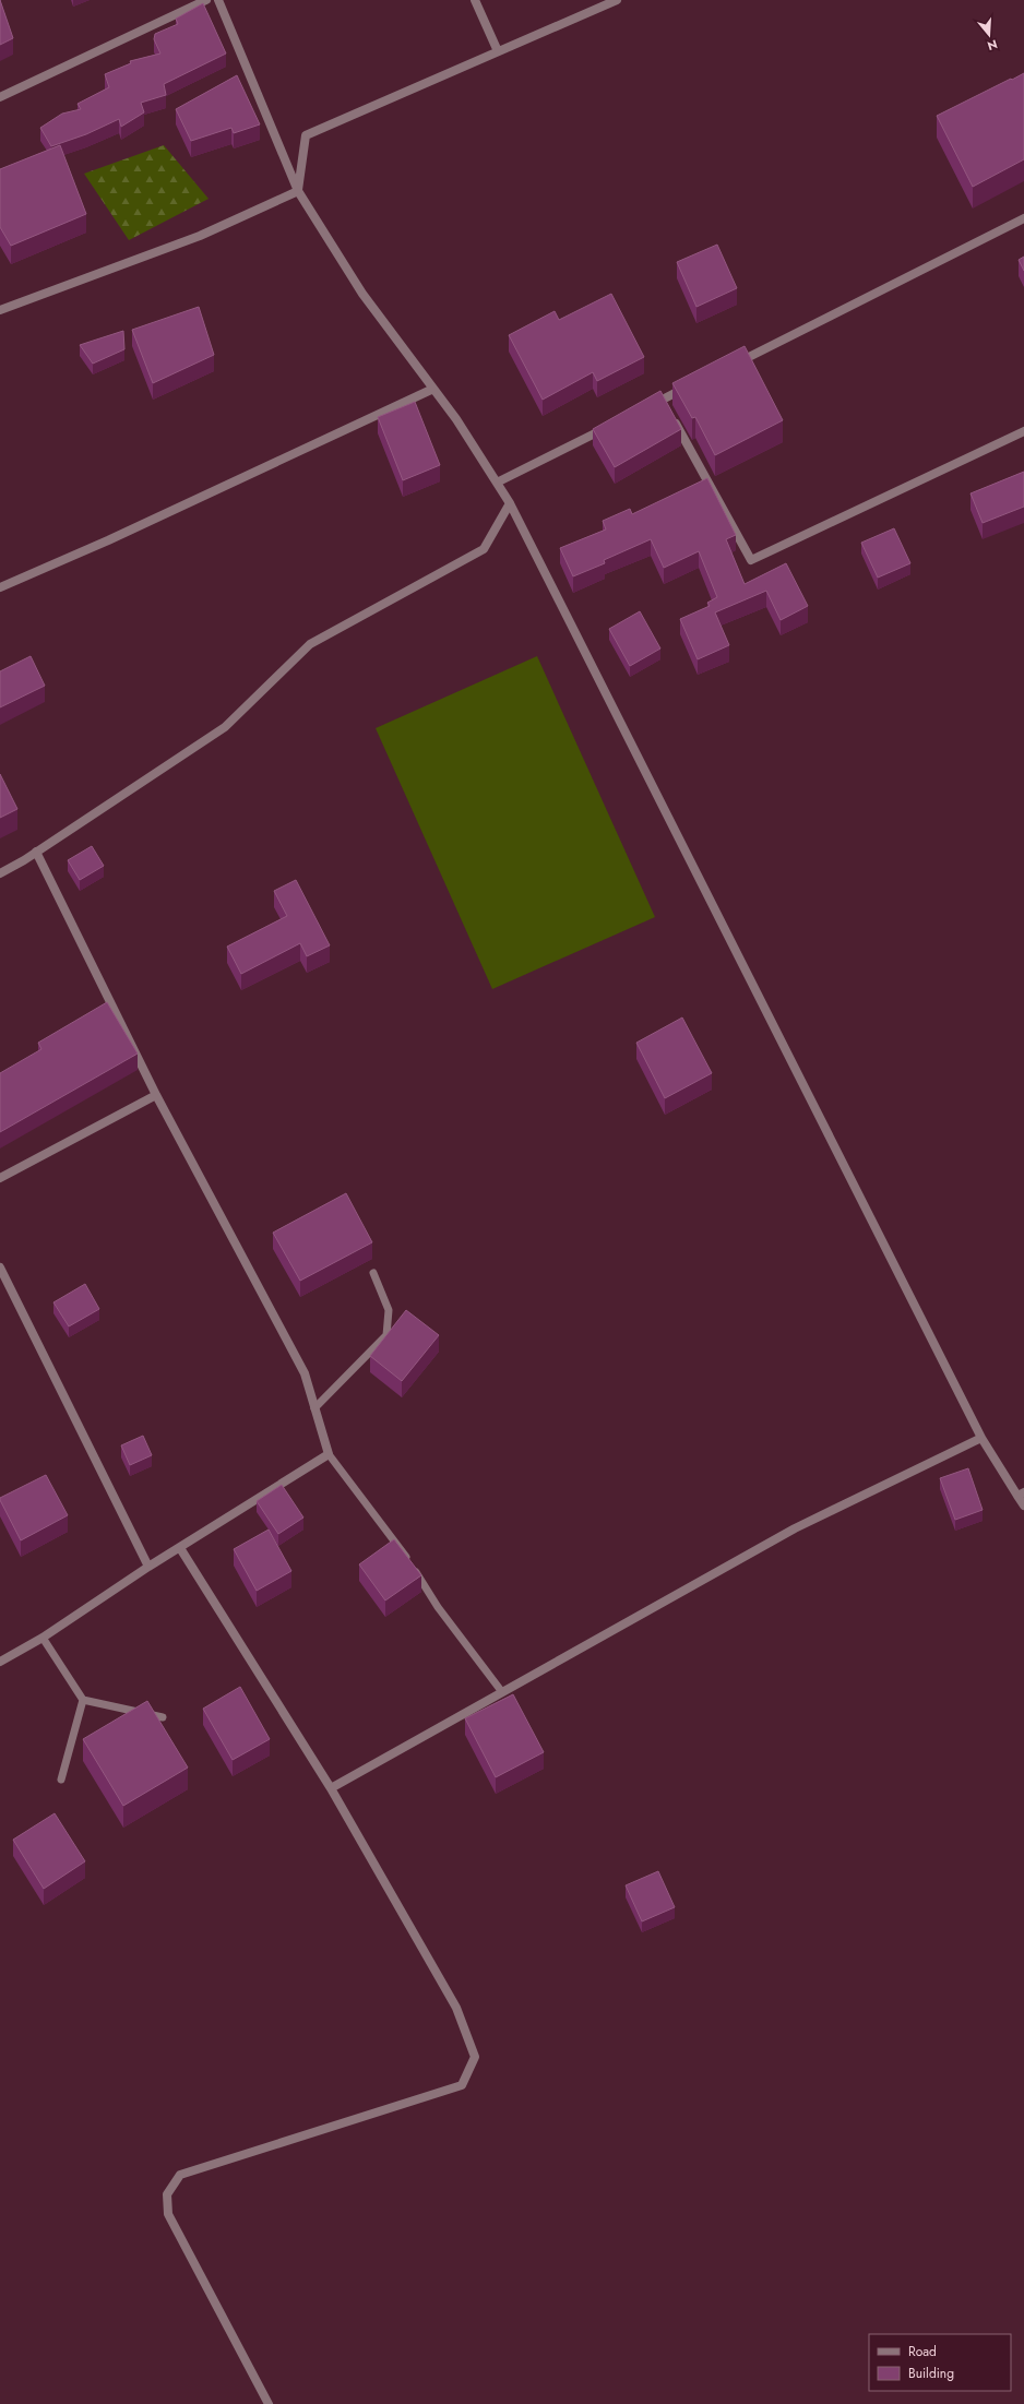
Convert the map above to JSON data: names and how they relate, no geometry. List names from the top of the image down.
{
  "legend": ["Road", "Building"],
  "north": "bottom"
}
